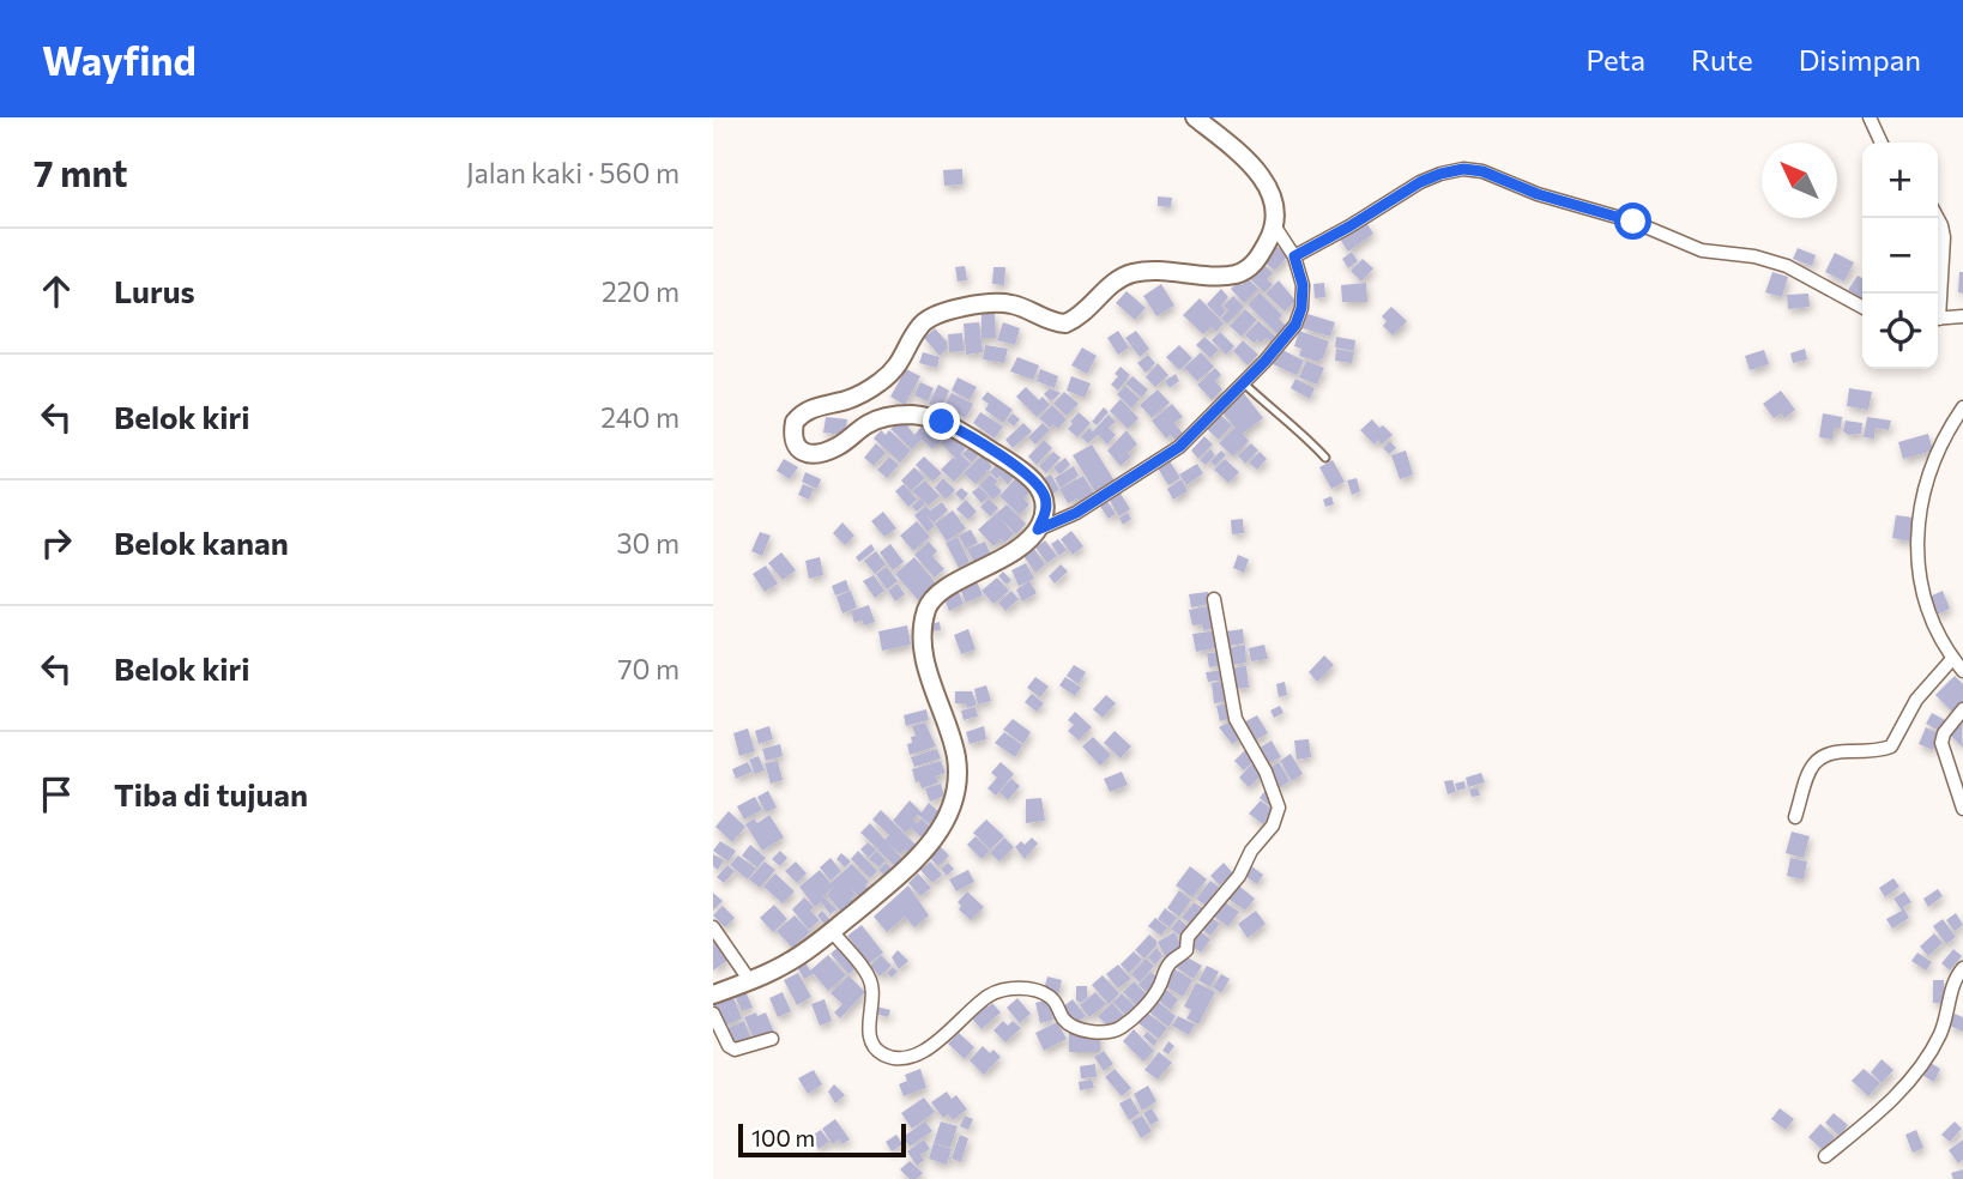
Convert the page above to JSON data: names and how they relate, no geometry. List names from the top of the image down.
{
  "scale_bar": "100 m",
  "north": "top left",
  "page": {
    "header": "Wayfind",
    "nav": ["Peta", "Rute", "Disimpan"],
    "heading": ["7 mnt", "Jalan kaki · 560 m"],
    "map_buttons": ["+", "−"],
    "list": [
      ["Lurus", "220 m"],
      ["Belok kiri", "240 m"],
      ["Belok kanan", "30 m"],
      ["Belok kiri", "70 m"],
      "Tiba di tujuan"
    ],
    "scale": "100 m"
  }
}
